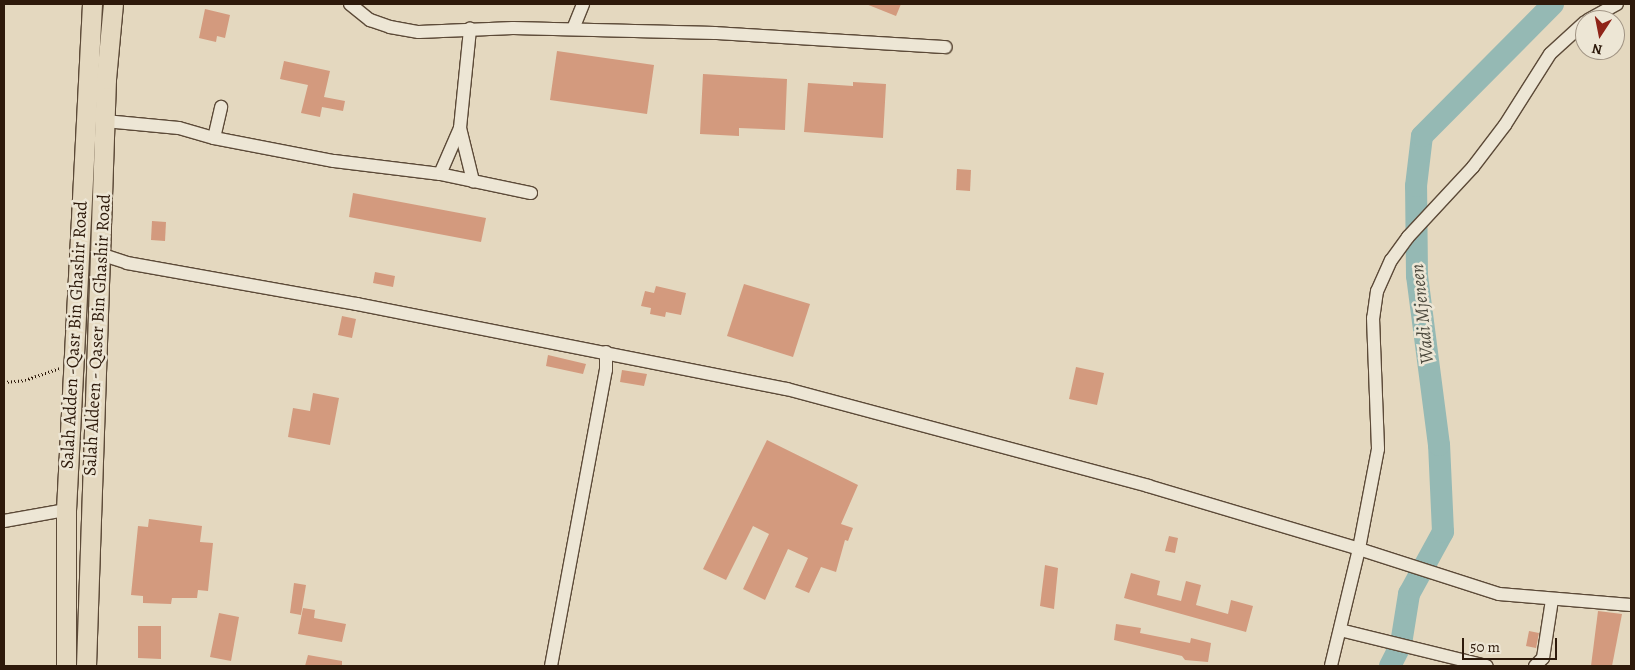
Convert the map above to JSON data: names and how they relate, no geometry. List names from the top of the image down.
{
  "streets": {
    "highway": ["Salah Adden -Qasr Bin Ghashir Road", "Salah Aldeen - Qaser Bin Ghashir Road"]
  },
  "water": ["Wadi Mjeneen"],
  "scale_bar": "50 m",
  "north": "bottom"
}
